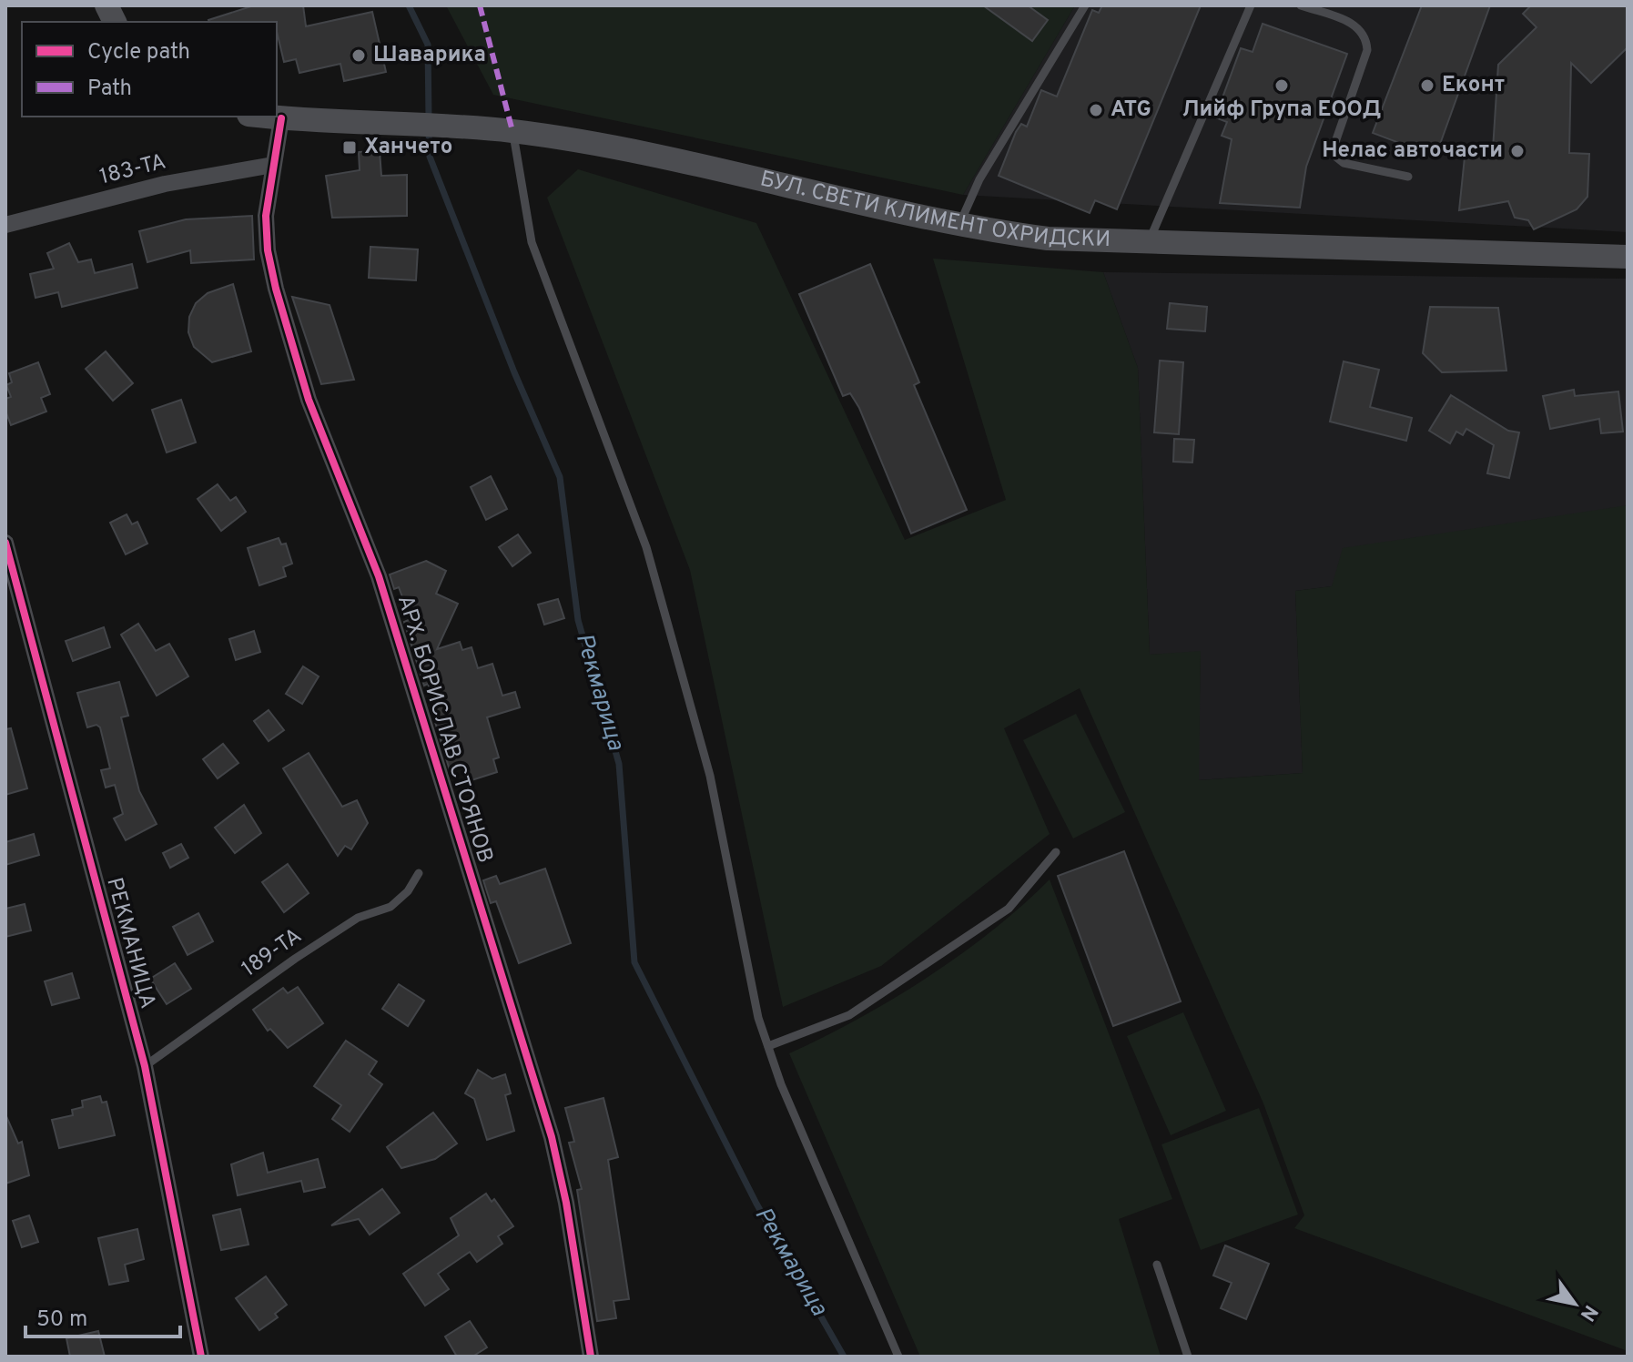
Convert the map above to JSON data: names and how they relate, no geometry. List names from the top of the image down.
{
  "streets": {
    "main road": ["БУЛ. СВЕТИ КЛИМЕНТ ОХРИДСКИ"],
    "street": ["183-ТА", "АРХ. БОРИСЛАВ СТОЯНОВ", "РЕКМАНИЦА"],
    "lane": ["189-ТА"]
  },
  "crossings": [
    ["183-ТА", "АРХ. БОРИСЛАВ СТОЯНОВ"],
    ["БУЛ. СВЕТИ КЛИМЕНТ ОХРИДСКИ", "АРХ. БОРИСЛАВ СТОЯНОВ"],
    ["РЕКМАНИЦА", "189-ТА"]
  ],
  "water": ["Рекмарица"],
  "places": {
    "other": [
      "Шаварика",
      "Лийф Група ЕООД",
      "Еконт",
      "ATG",
      "Нелас авточасти"
    ],
    "transit": ["Ханчето"]
  },
  "legend": ["Cycle path", "Path"],
  "scale_bar": "50 m",
  "north": "bottom right"
}
